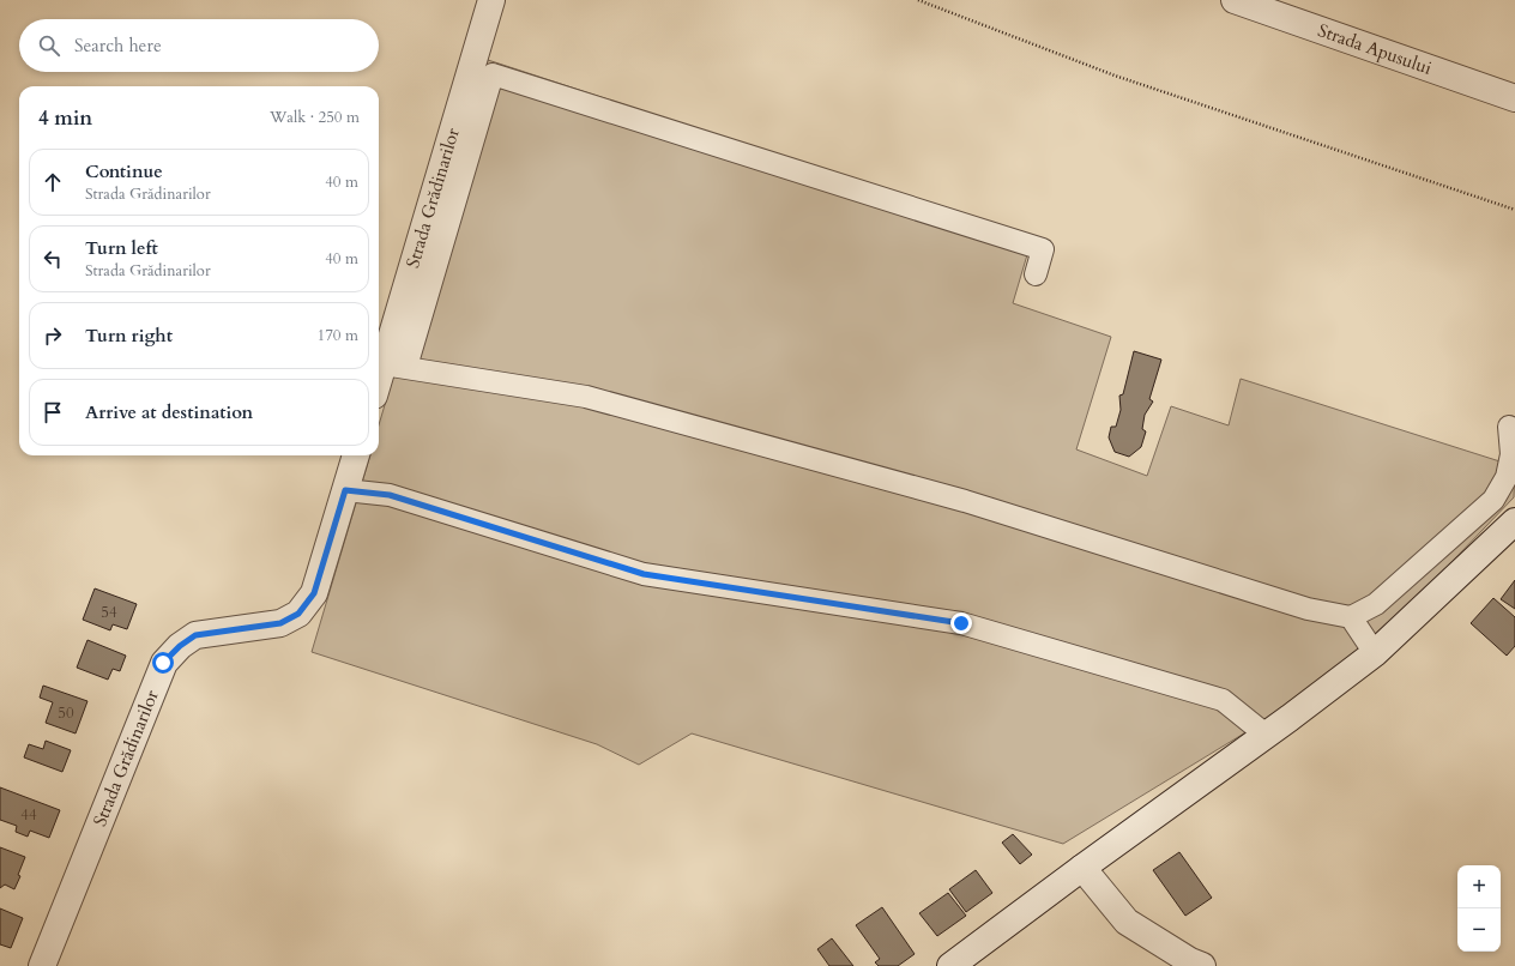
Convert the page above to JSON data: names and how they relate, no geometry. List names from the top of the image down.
{
  "streets": {
    "street": ["Strada Apusului", "Strada Grădinarilor"]
  },
  "house_numbers": ["54", "50", "44"],
  "page": {
    "search": "Search here",
    "heading": ["4 min", "Walk · 250 m"],
    "list": [
      ["Continue", "Strada Grădinarilor", "40 m"],
      ["Turn left", "Strada Grădinarilor", "40 m"],
      ["Turn right", "170 m"],
      "Arrive at destination"
    ],
    "map_buttons": ["+", "−"]
  }
}
